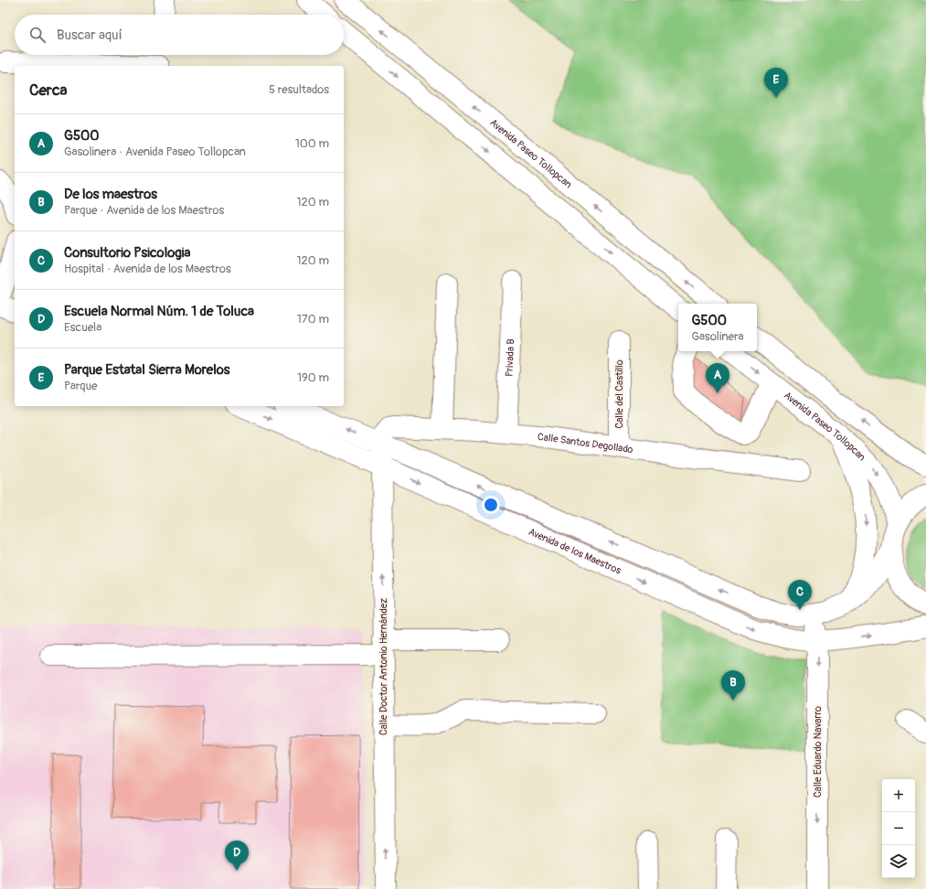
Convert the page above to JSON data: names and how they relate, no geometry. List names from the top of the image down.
{
  "streets": {
    "main road": [
      "Avenida Paseo Tollopcan",
      "Privada B",
      "Calle del Castillo",
      "Calle Santos Degollado",
      "Avenida de los Maestros",
      "Calle Doctor Antonio Hernández",
      "Calle Eduardo Navarro"
    ]
  },
  "crossings": [
    ["Privada B", "Calle Santos Degollado"],
    ["Calle del Castillo", "Calle Santos Degollado"],
    ["Calle Santos Degollado", "Calle Doctor Antonio Hernández"],
    ["Avenida de los Maestros", "Calle Doctor Antonio Hernández"],
    ["Avenida de los Maestros", "Calle Eduardo Navarro"]
  ],
  "one_way": ["Calle Doctor Antonio Hernández"],
  "page": {
    "search": "Buscar aquí",
    "heading": ["Cerca", "5 resultados"],
    "pins": [
      "E",
      "A",
      "C",
      "B",
      "D"
    ],
    "list": [
      {
        "mark": "A",
        "name": "G500",
        "note": "Gasolinera · Avenida Paseo Tollopcan",
        "value": "100 m"
      },
      {
        "mark": "B",
        "name": "De los maestros",
        "note": "Parque · Avenida de los Maestros",
        "value": "120 m"
      },
      {
        "mark": "C",
        "name": "Consultorio Psicologia",
        "note": "Hospital · Avenida de los Maestros",
        "value": "120 m"
      },
      {
        "mark": "D",
        "name": "Escuela Normal Núm. 1 de Toluca",
        "note": "Escuela",
        "value": "170 m"
      },
      {
        "mark": "E",
        "name": "Parque Estatal Sierra Morelos",
        "note": "Parque",
        "value": "190 m"
      }
    ],
    "popup": ["G500", "Gasolinera"],
    "map_buttons": ["+", "−"]
  }
}
